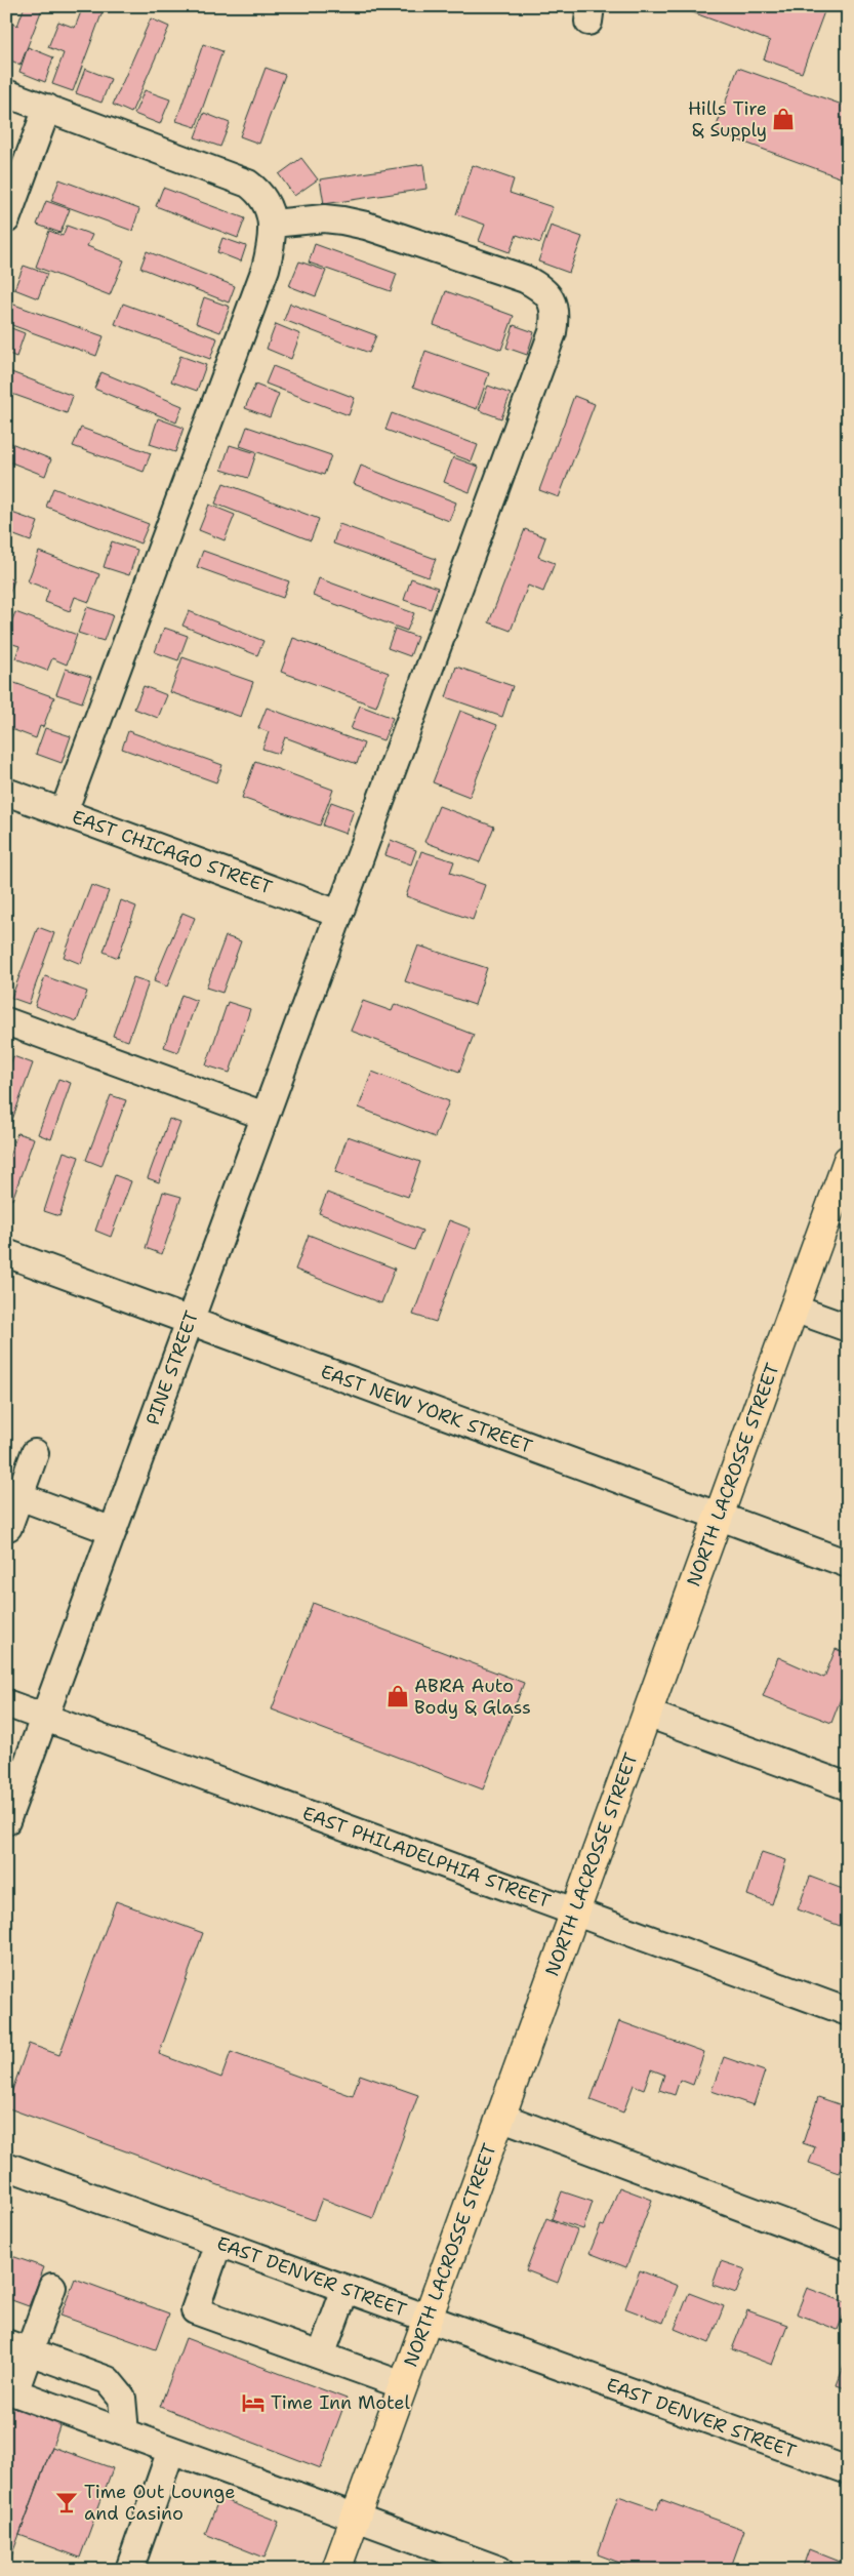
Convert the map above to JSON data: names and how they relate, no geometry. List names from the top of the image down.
{
  "streets": {
    "main road": ["NORTH LACROSSE STREET"],
    "street": [
      "EAST CHICAGO STREET",
      "PINE STREET",
      "EAST NEW YORK STREET",
      "EAST PHILADELPHIA STREET",
      "EAST DENVER STREET"
    ]
  },
  "crossings": [
    ["EAST CHICAGO STREET", "PINE STREET"],
    ["PINE STREET", "EAST NEW YORK STREET"],
    ["PINE STREET", "EAST PHILADELPHIA STREET"],
    ["EAST NEW YORK STREET", "NORTH LACROSSE STREET"],
    ["NORTH LACROSSE STREET", "EAST PHILADELPHIA STREET"],
    ["NORTH LACROSSE STREET", "EAST DENVER STREET"]
  ],
  "places": {
    "shop": ["Hills Tire & Supply", "ABRA Auto Body & Glass"],
    "hotel": ["Time Inn Motel"],
    "bar": ["Time Out Lounge and Casino"]
  }
}
